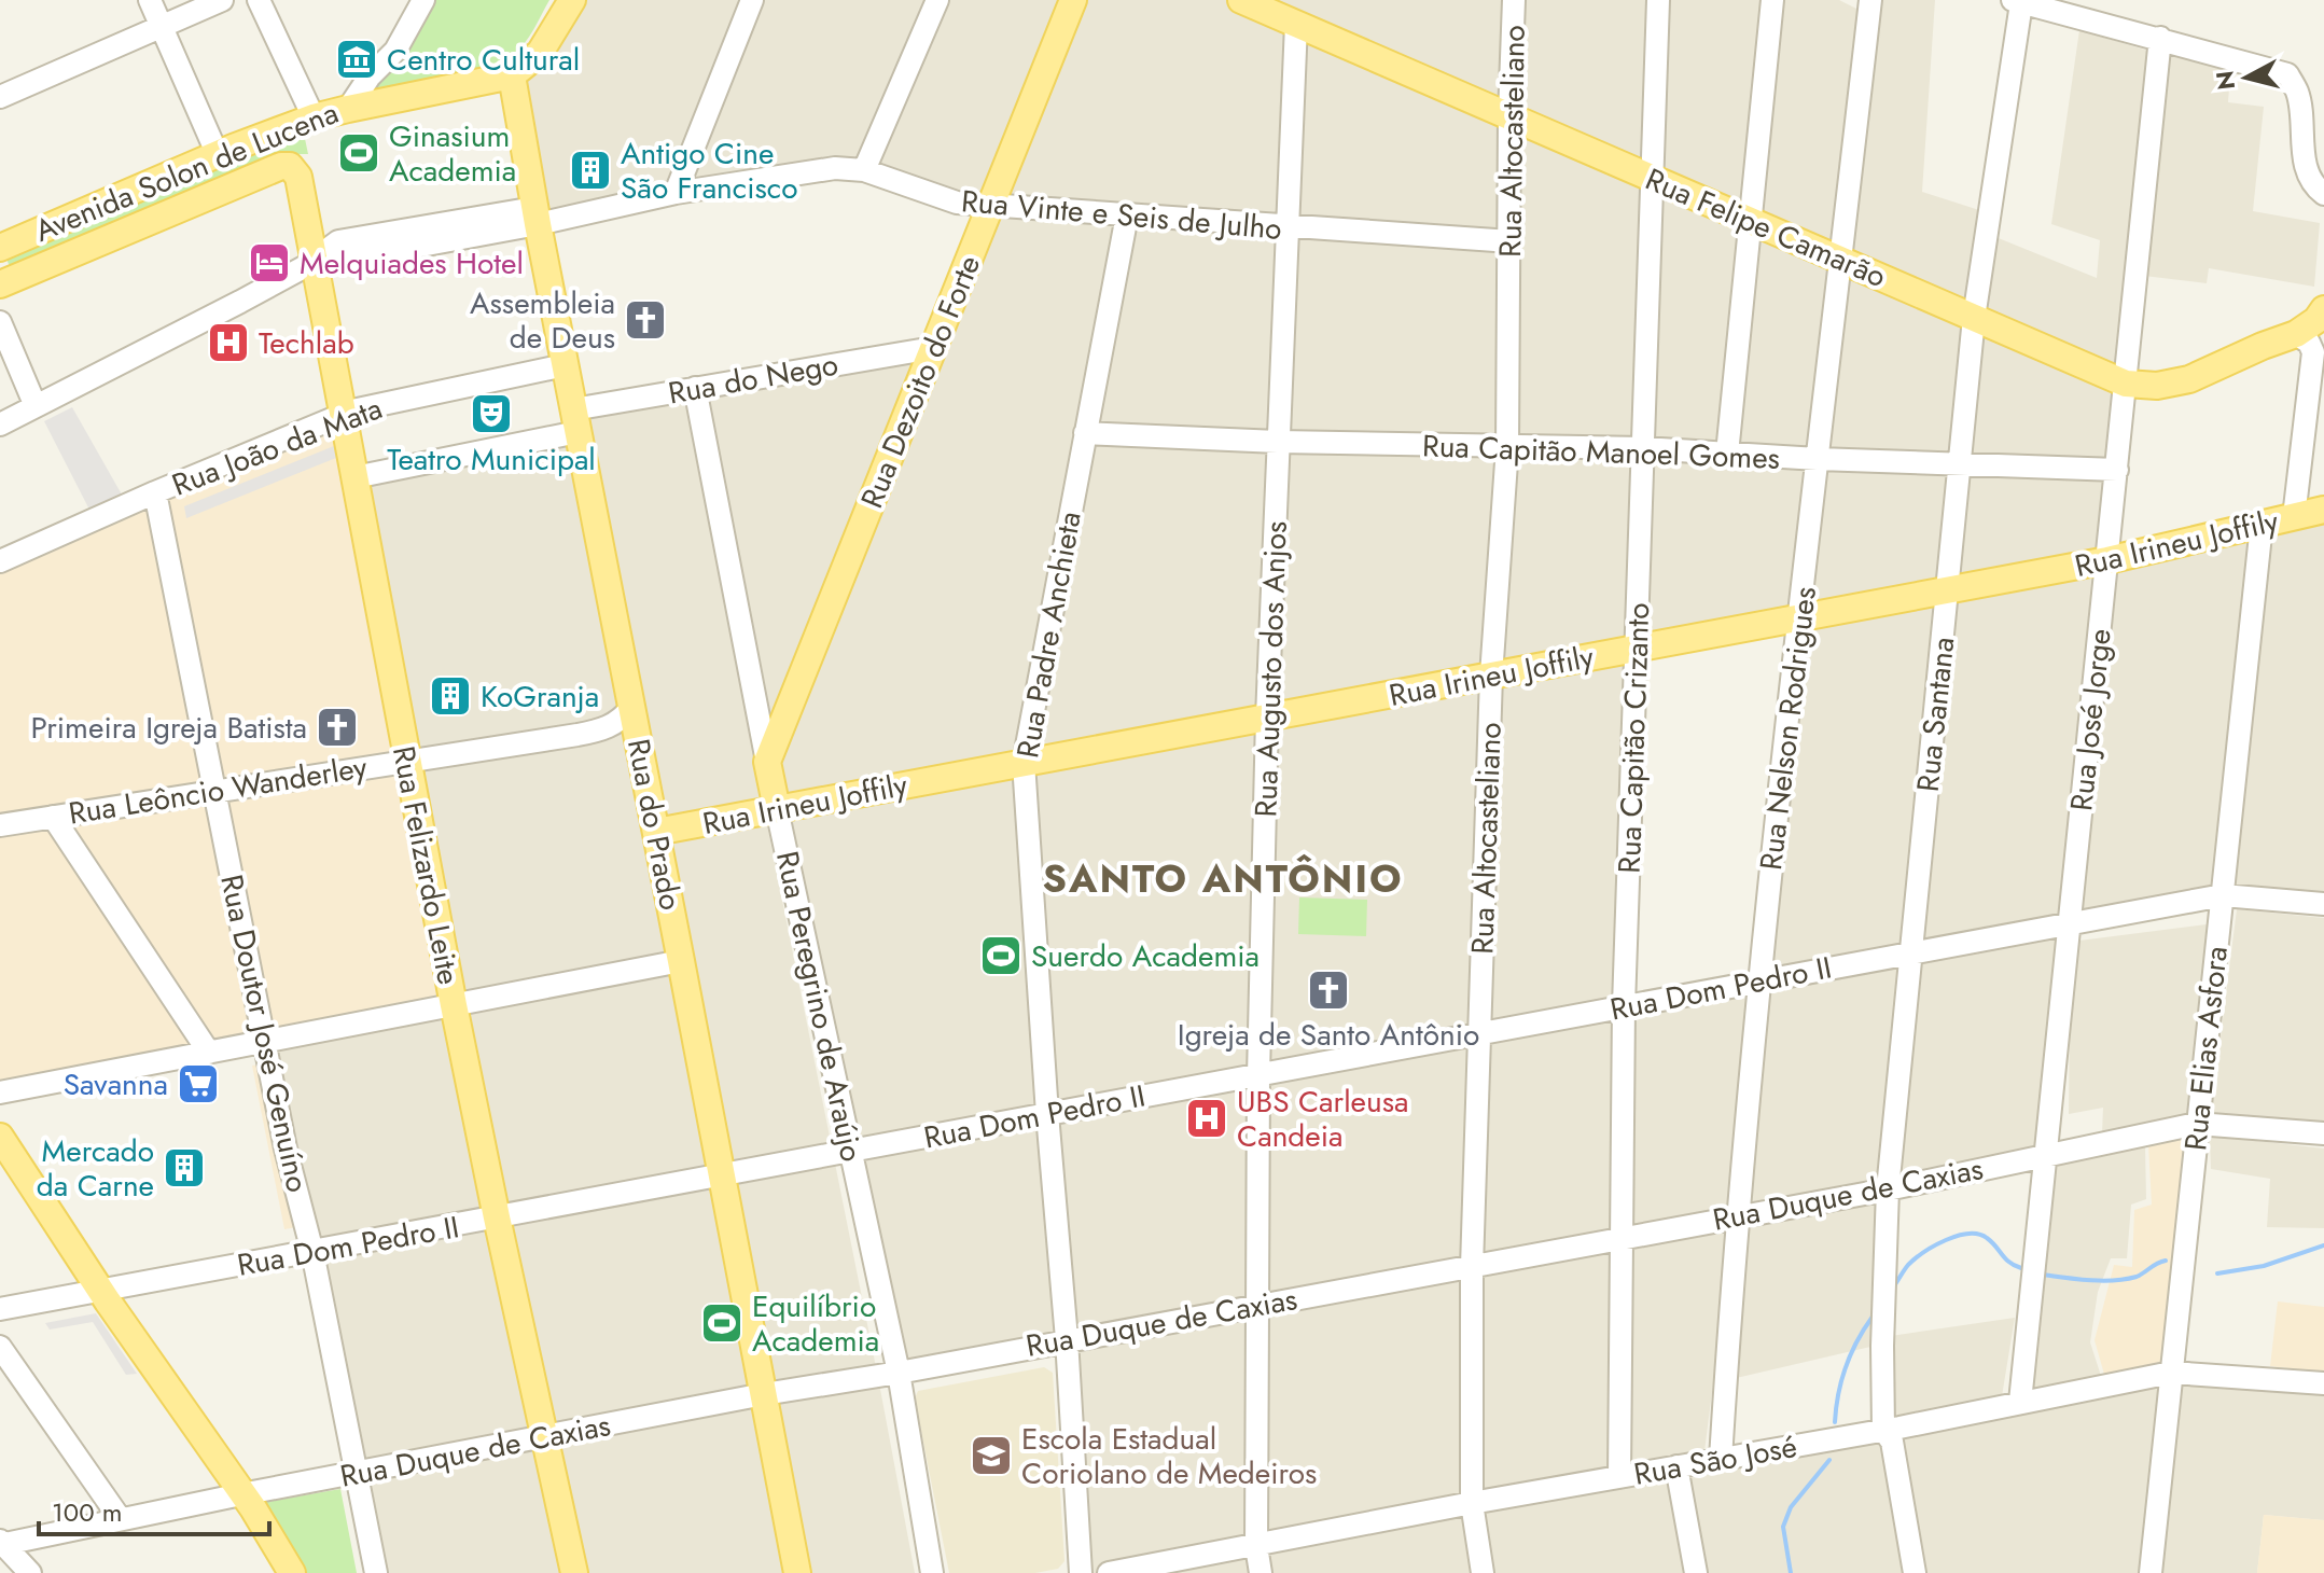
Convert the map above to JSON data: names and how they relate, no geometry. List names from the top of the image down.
{
  "streets": {
    "main road": [
      "Avenida Solon de Lucena",
      "Rua Felipe Camarão",
      "Rua Dezoito do Forte",
      "Rua Irineu Joffily",
      "Rua do Prado",
      "Rua Felizardo Leite",
      "Rua Peregrino de Araújo"
    ],
    "street": [
      "Rua Altocasteliano",
      "Rua Vinte e Seis de Julho",
      "Rua do Nego",
      "Rua João da Mata",
      "Rua Capitão Manoel Gomes",
      "Rua Padre Anchieta",
      "Rua Augusto dos Anjos",
      "Rua Santana",
      "Rua José Jorge",
      "Rua Nelson Rodrigues",
      "Rua Capitão Crizanto",
      "Rua Leôncio Wanderley",
      "Rua Dom Pedro II",
      "Rua Doutor José Genuíno",
      "Rua Elias Asfora",
      "Rua Duque de Caxias",
      "Rua São José"
    ]
  },
  "crossings": [
    ["Rua Altocasteliano", "Rua Vinte e Seis de Julho"],
    ["Rua Altocasteliano", "Rua Felipe Camarão"],
    ["Rua Altocasteliano", "Rua Capitão Manoel Gomes"],
    ["Rua Altocasteliano", "Rua Irineu Joffily"],
    ["Rua Altocasteliano", "Rua Dom Pedro II"],
    ["Rua Altocasteliano", "Rua Duque de Caxias"],
    ["Rua Altocasteliano", "Rua São José"],
    ["Avenida Solon de Lucena", "Rua Felizardo Leite"],
    ["Rua Vinte e Seis de Julho", "Rua Dezoito do Forte"],
    ["Rua Vinte e Seis de Julho", "Rua Padre Anchieta"],
    ["Rua Vinte e Seis de Julho", "Rua Augusto dos Anjos"],
    ["Rua Vinte e Seis de Julho", "Rua do Prado"],
    ["Rua Vinte e Seis de Julho", "Rua Felizardo Leite"],
    ["Rua Felipe Camarão", "Rua Augusto dos Anjos"],
    ["Rua Felipe Camarão", "Rua Santana"],
    ["Rua Felipe Camarão", "Rua José Jorge"],
    ["Rua Felipe Camarão", "Rua Nelson Rodrigues"],
    ["Rua Felipe Camarão", "Rua Capitão Crizanto"],
    ["Rua do Nego", "Rua Dezoito do Forte"],
    ["Rua do Nego", "Rua do Prado"],
    ["Rua do Nego", "Rua Felizardo Leite"],
    ["Rua do Nego", "Rua Peregrino de Araújo"],
    ["Rua Dezoito do Forte", "Rua Peregrino de Araújo"],
    ["Rua João da Mata", "Rua do Prado"],
    ["Rua João da Mata", "Rua Felizardo Leite"],
    ["Rua João da Mata", "Rua Doutor José Genuíno"],
    ["Rua Capitão Manoel Gomes", "Rua Padre Anchieta"],
    ["Rua Capitão Manoel Gomes", "Rua Augusto dos Anjos"],
    ["Rua Capitão Manoel Gomes", "Rua Santana"],
    ["Rua Capitão Manoel Gomes", "Rua José Jorge"],
    ["Rua Capitão Manoel Gomes", "Rua Nelson Rodrigues"],
    ["Rua Capitão Manoel Gomes", "Rua Capitão Crizanto"],
    ["Rua Irineu Joffily", "Rua Padre Anchieta"],
    ["Rua Irineu Joffily", "Rua Augusto dos Anjos"],
    ["Rua Irineu Joffily", "Rua Santana"],
    ["Rua Irineu Joffily", "Rua José Jorge"],
    ["Rua Irineu Joffily", "Rua Nelson Rodrigues"],
    ["Rua Irineu Joffily", "Rua Capitão Crizanto"],
    ["Rua Irineu Joffily", "Rua do Prado"],
    ["Rua Irineu Joffily", "Rua Peregrino de Araújo"],
    ["Rua Irineu Joffily", "Rua Elias Asfora"],
    ["Rua Padre Anchieta", "Rua Dom Pedro II"],
    ["Rua Padre Anchieta", "Rua Duque de Caxias"],
    ["Rua Augusto dos Anjos", "Rua Dom Pedro II"],
    ["Rua Augusto dos Anjos", "Rua Duque de Caxias"],
    ["Rua Augusto dos Anjos", "Rua São José"],
    ["Rua Santana", "Rua Dom Pedro II"],
    ["Rua Santana", "Rua Duque de Caxias"],
    ["Rua Santana", "Rua São José"],
    ["Rua José Jorge", "Rua Dom Pedro II"],
    ["Rua José Jorge", "Rua Duque de Caxias"],
    ["Rua José Jorge", "Rua São José"],
    ["Rua Nelson Rodrigues", "Rua Dom Pedro II"],
    ["Rua Nelson Rodrigues", "Rua Duque de Caxias"],
    ["Rua Nelson Rodrigues", "Rua São José"],
    ["Rua Capitão Crizanto", "Rua Dom Pedro II"],
    ["Rua Capitão Crizanto", "Rua Duque de Caxias"],
    ["Rua Capitão Crizanto", "Rua São José"],
    ["Rua Leôncio Wanderley", "Rua do Prado"],
    ["Rua Leôncio Wanderley", "Rua Felizardo Leite"],
    ["Rua Leôncio Wanderley", "Rua Doutor José Genuíno"],
    ["Rua do Prado", "Rua Dom Pedro II"],
    ["Rua do Prado", "Rua Duque de Caxias"],
    ["Rua Felizardo Leite", "Rua Dom Pedro II"],
    ["Rua Felizardo Leite", "Rua Duque de Caxias"],
    ["Rua Dom Pedro II", "Rua Peregrino de Araújo"],
    ["Rua Dom Pedro II", "Rua Doutor José Genuíno"],
    ["Rua Dom Pedro II", "Rua Elias Asfora"],
    ["Rua Peregrino de Araújo", "Rua Duque de Caxias"],
    ["Rua Doutor José Genuíno", "Rua Duque de Caxias"],
    ["Rua Elias Asfora", "Rua Duque de Caxias"],
    ["Rua Elias Asfora", "Rua São José"]
  ],
  "districts": ["SANTO ANTÔNIO"],
  "places": {
    "museum": ["Centro Cultural"],
    "sports": ["Ginasium Academia", "Suerdo Academia", "Equilíbrio Academia"],
    "building": ["Antigo Cine São Francisco", "KoGranja", "Mercado da Carne"],
    "hotel": ["Melquiades Hotel"],
    "church": ["Assembleia de Deus", "Primeira Igreja Batista", "Igreja de Santo Antônio"],
    "hospital": ["Techlab", "UBS Carleusa Candeia"],
    "theatre": ["Teatro Municipal"],
    "supermarket": ["Savanna"],
    "school or university": ["Escola Estadual Coriolano de Medeiros"]
  },
  "scale_bar": "100 m",
  "north": "left"
}
